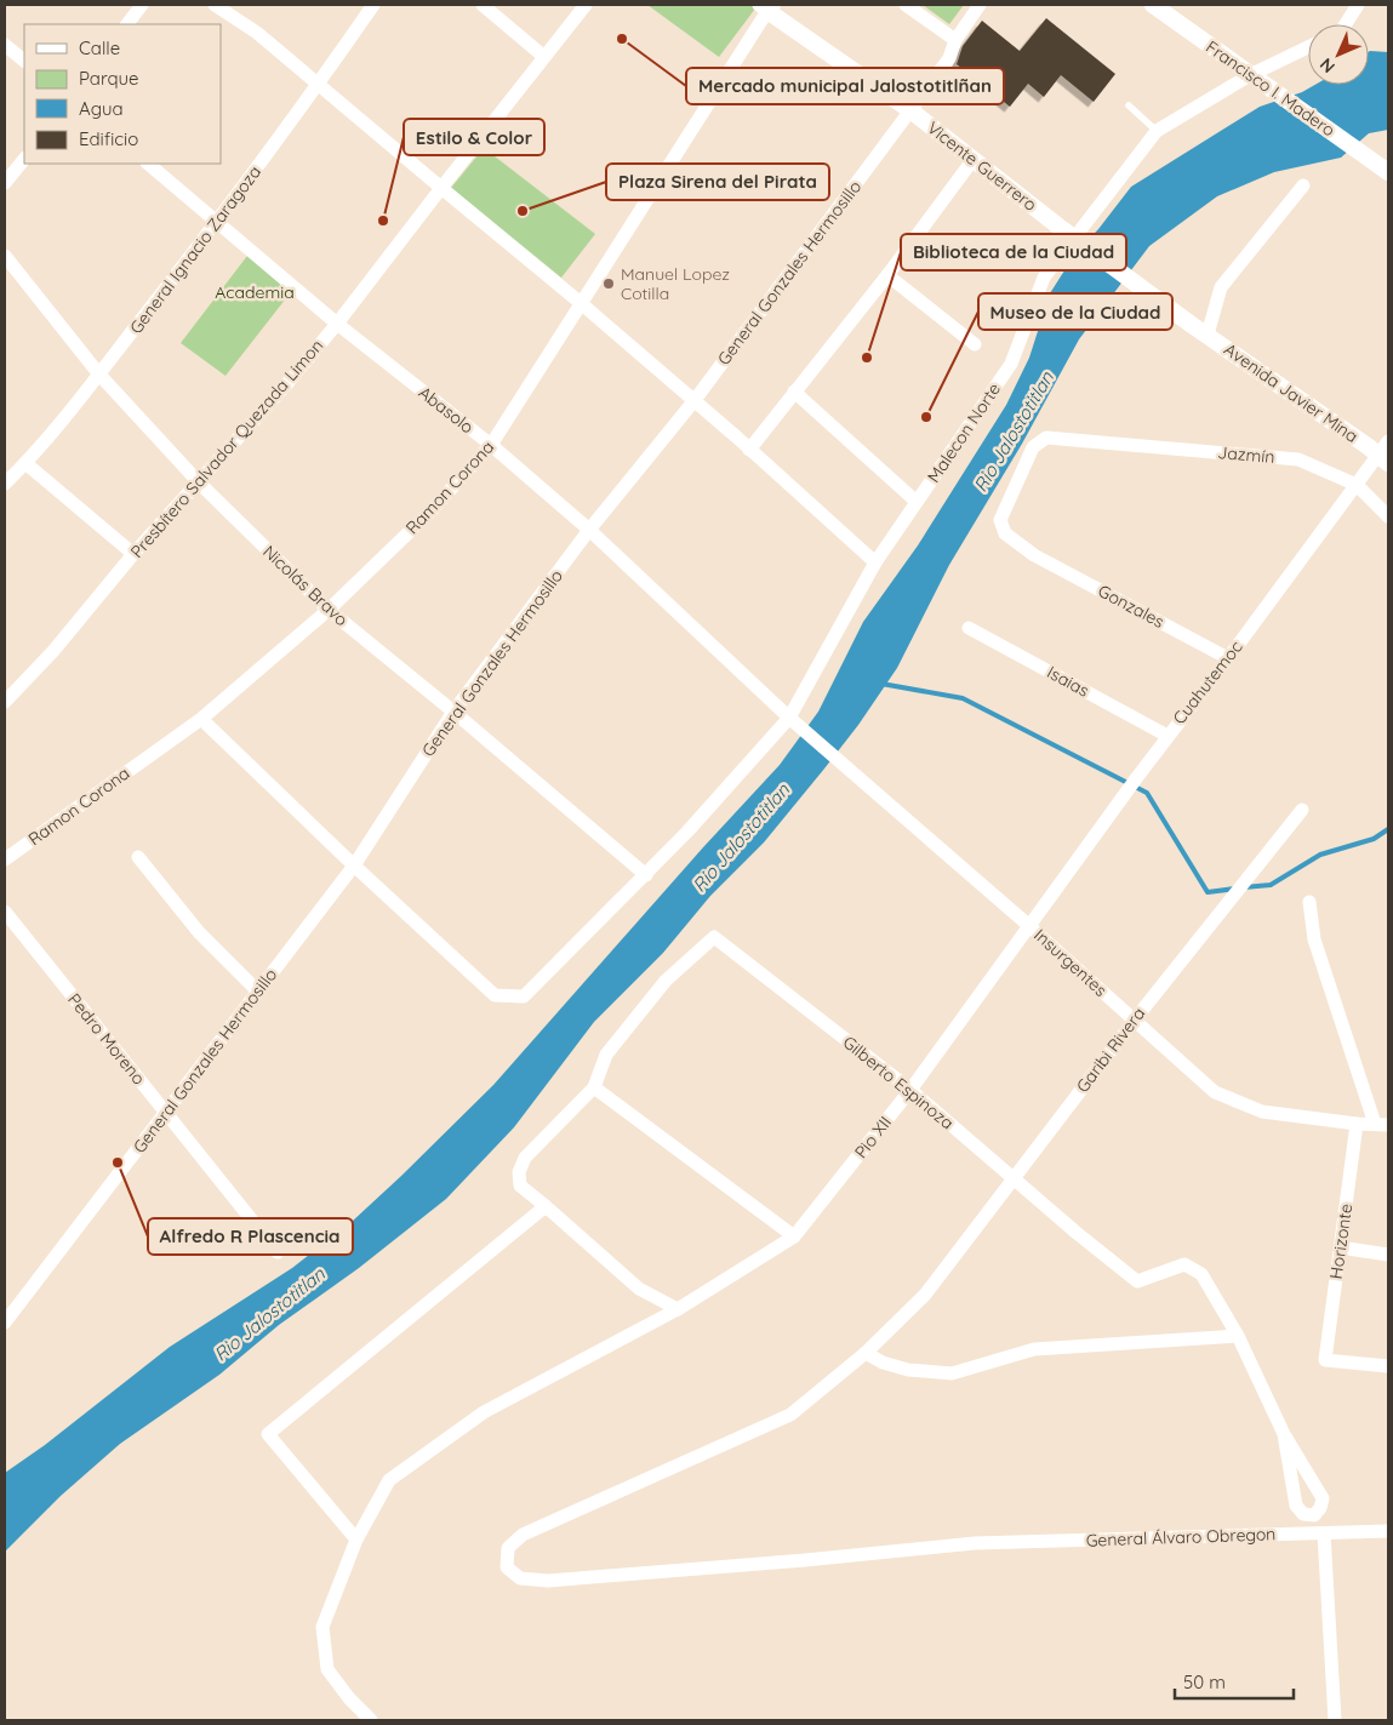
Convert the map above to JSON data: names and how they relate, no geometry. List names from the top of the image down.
{
  "streets": {
    "street": [
      "Francisco I. Madero",
      "Vicente Guerrero",
      "General Ignacio Zaragoza",
      "General Gonzales Hermosillo",
      "Avenida Javier Mina",
      "Abasolo",
      "Malecon Norte",
      "Presbítero Salvador Quezada Limon",
      "Jazmín",
      "Ramon Corona",
      "Nicolás Bravo",
      "Gonzales",
      "Isaias",
      "Cuahutemoc",
      "Insurgentes",
      "Pedro Moreno",
      "Garibi Rivera",
      "Gilberto Espinoza",
      "Pio XII",
      "Horizonte",
      "General Álvaro Obregon"
    ]
  },
  "crossings": [
    ["Francisco I. Madero", "Malecon Norte"],
    ["Vicente Guerrero", "General Gonzales Hermosillo"],
    ["Vicente Guerrero", "Avenida Javier Mina"],
    ["Vicente Guerrero", "Ramon Corona"],
    ["General Ignacio Zaragoza", "Abasolo"],
    ["General Ignacio Zaragoza", "Nicolás Bravo"],
    ["General Gonzales Hermosillo", "Abasolo"],
    ["General Gonzales Hermosillo", "Malecon Norte"],
    ["General Gonzales Hermosillo", "Nicolás Bravo"],
    ["General Gonzales Hermosillo", "Pedro Moreno"],
    ["Avenida Javier Mina", "Cuahutemoc"],
    ["Abasolo", "Malecon Norte"],
    ["Abasolo", "Presbítero Salvador Quezada Limon"],
    ["Abasolo", "Ramon Corona"],
    ["Abasolo", "Insurgentes"],
    ["Malecon Norte", "Ramon Corona"],
    ["Malecon Norte", "Nicolás Bravo"],
    ["Malecon Norte", "Insurgentes"],
    ["Presbítero Salvador Quezada Limon", "Nicolás Bravo"],
    ["Jazmín", "Gonzales"],
    ["Jazmín", "Cuahutemoc"],
    ["Ramon Corona", "Nicolás Bravo"],
    ["Gonzales", "Cuahutemoc"],
    ["Isaias", "Cuahutemoc"],
    ["Cuahutemoc", "Insurgentes"],
    ["Cuahutemoc", "Pio XII"],
    ["Insurgentes", "Garibi Rivera"],
    ["Insurgentes", "Pio XII"],
    ["Insurgentes", "Horizonte"],
    ["Garibi Rivera", "Gilberto Espinoza"],
    ["Garibi Rivera", "General Álvaro Obregon"],
    ["Gilberto Espinoza", "Pio XII"]
  ],
  "water": ["Rio Jalostotitlan"],
  "parks": ["Academia"],
  "places": [
    "Mercado municipal Jalostotitlñan",
    "Plaza Sirena del Pirata",
    "Estilo & Color",
    "Manuel Lopez Cotilla",
    "Biblioteca de la Ciudad",
    "Museo de la Ciudad",
    "Alfredo R Plascencia"
  ],
  "legend": [
    "Calle",
    "Parque",
    "Agua",
    "Edificio"
  ],
  "scale_bar": "50 m",
  "north": "bottom left"
}
